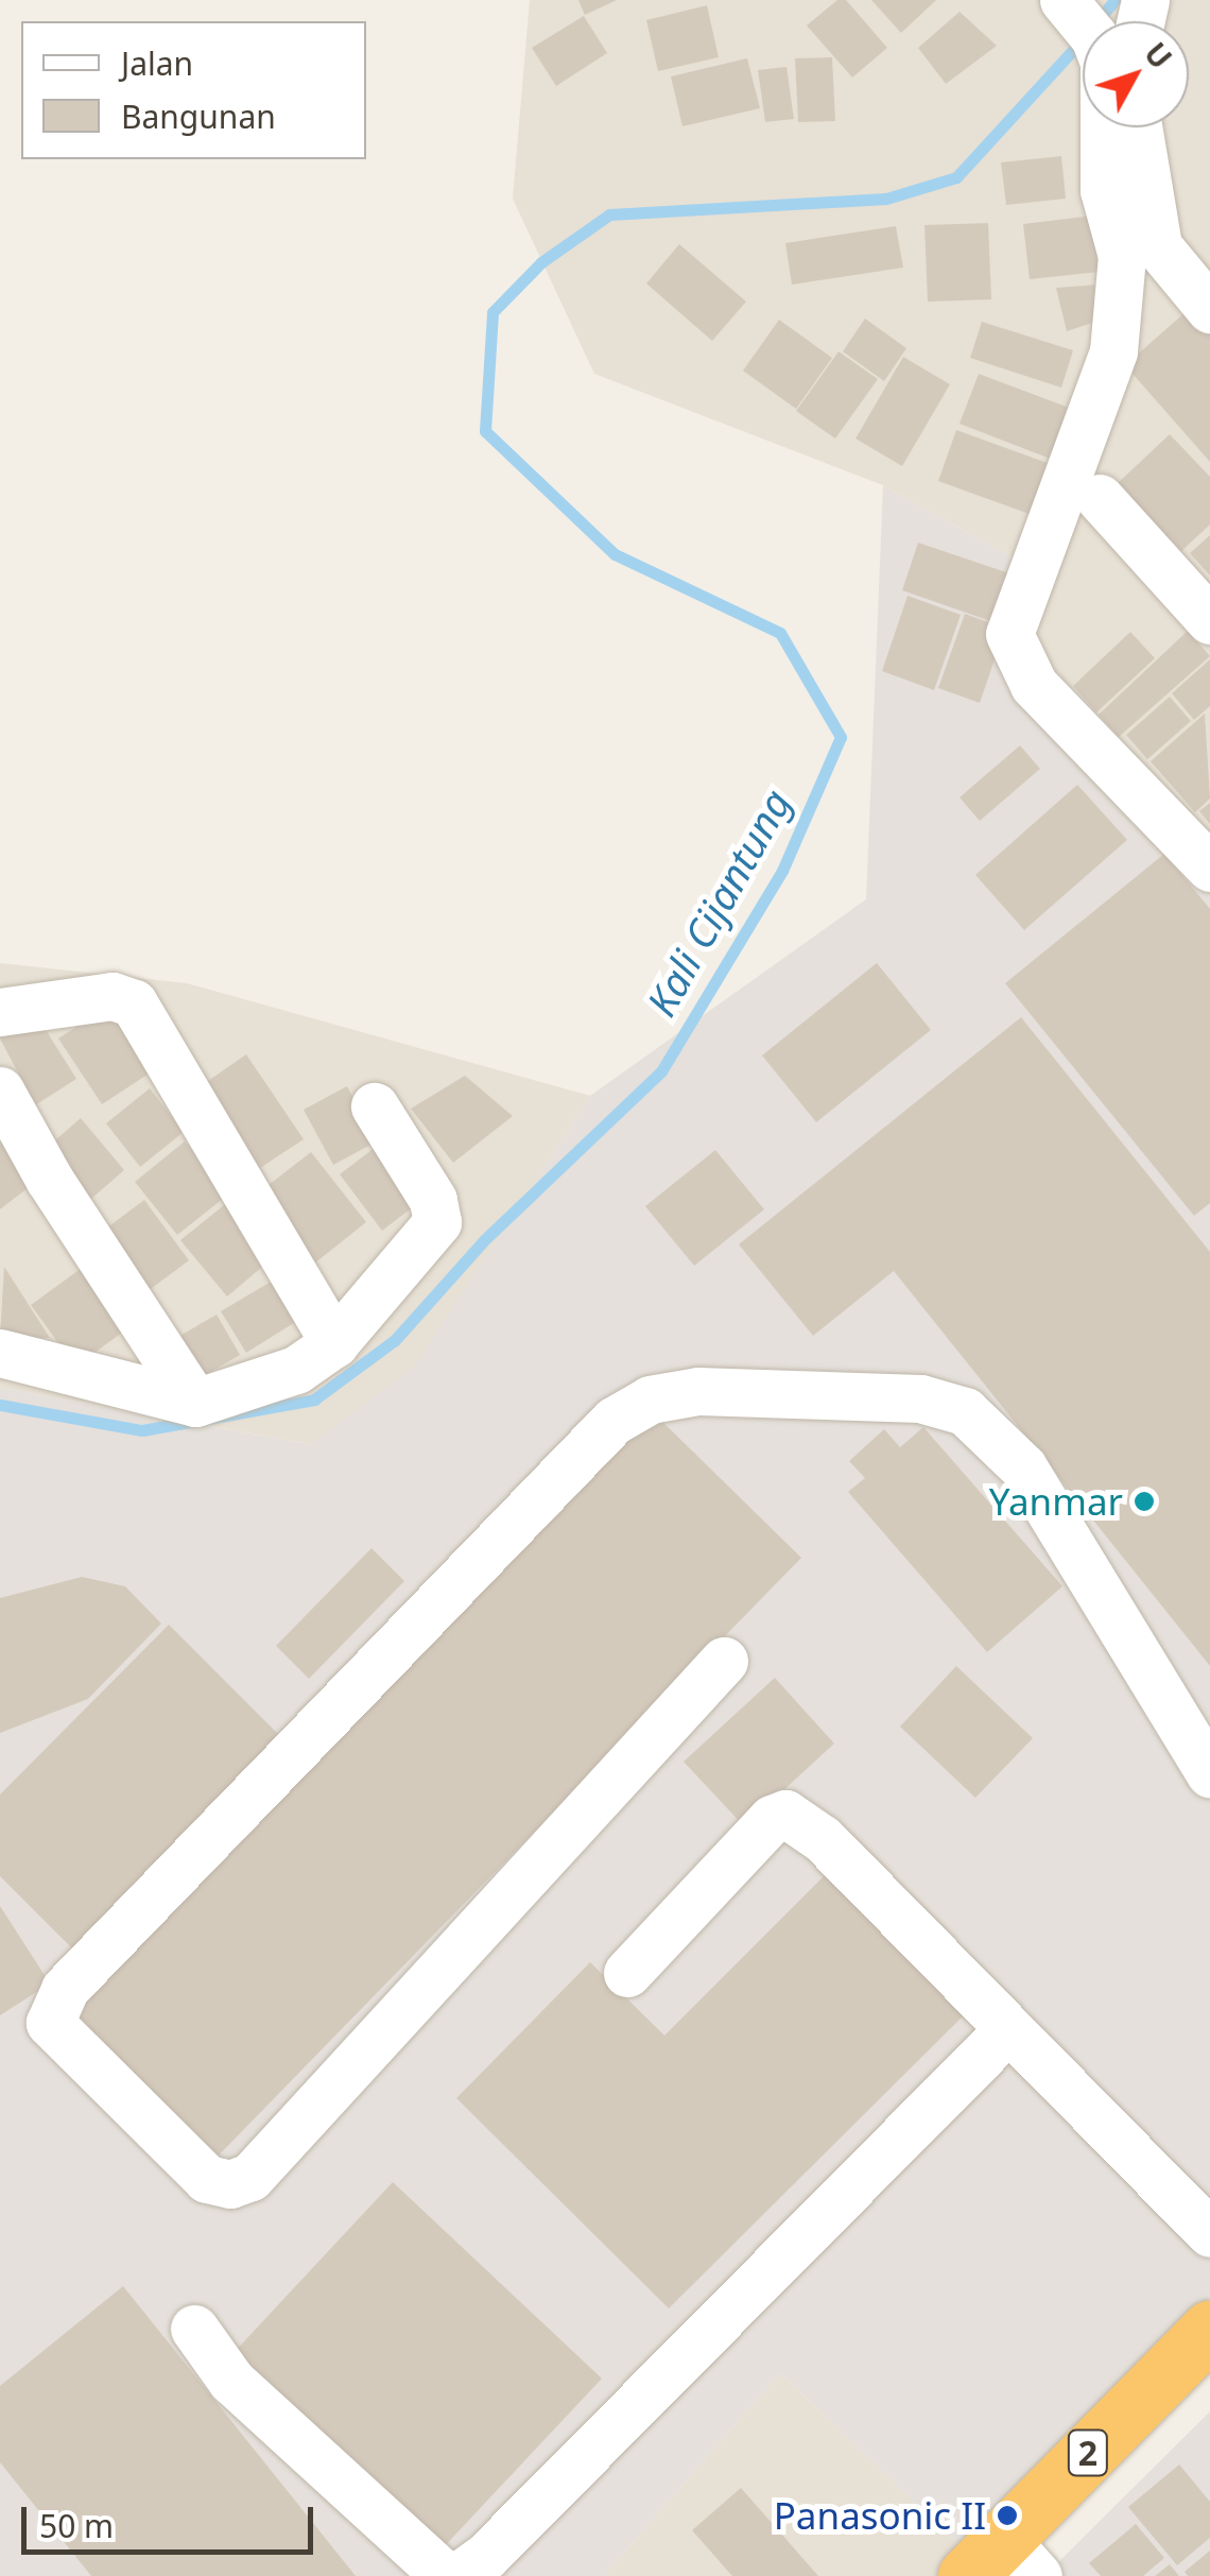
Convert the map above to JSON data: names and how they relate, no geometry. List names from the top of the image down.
{
  "streets": {
    "highway": ["2"]
  },
  "water": ["Kali Cijantung"],
  "places": ["Yanmar", "Panasonic II"],
  "legend": ["Jalan", "Bangunan"],
  "scale_bar": "50 m",
  "north": "top right"
}
